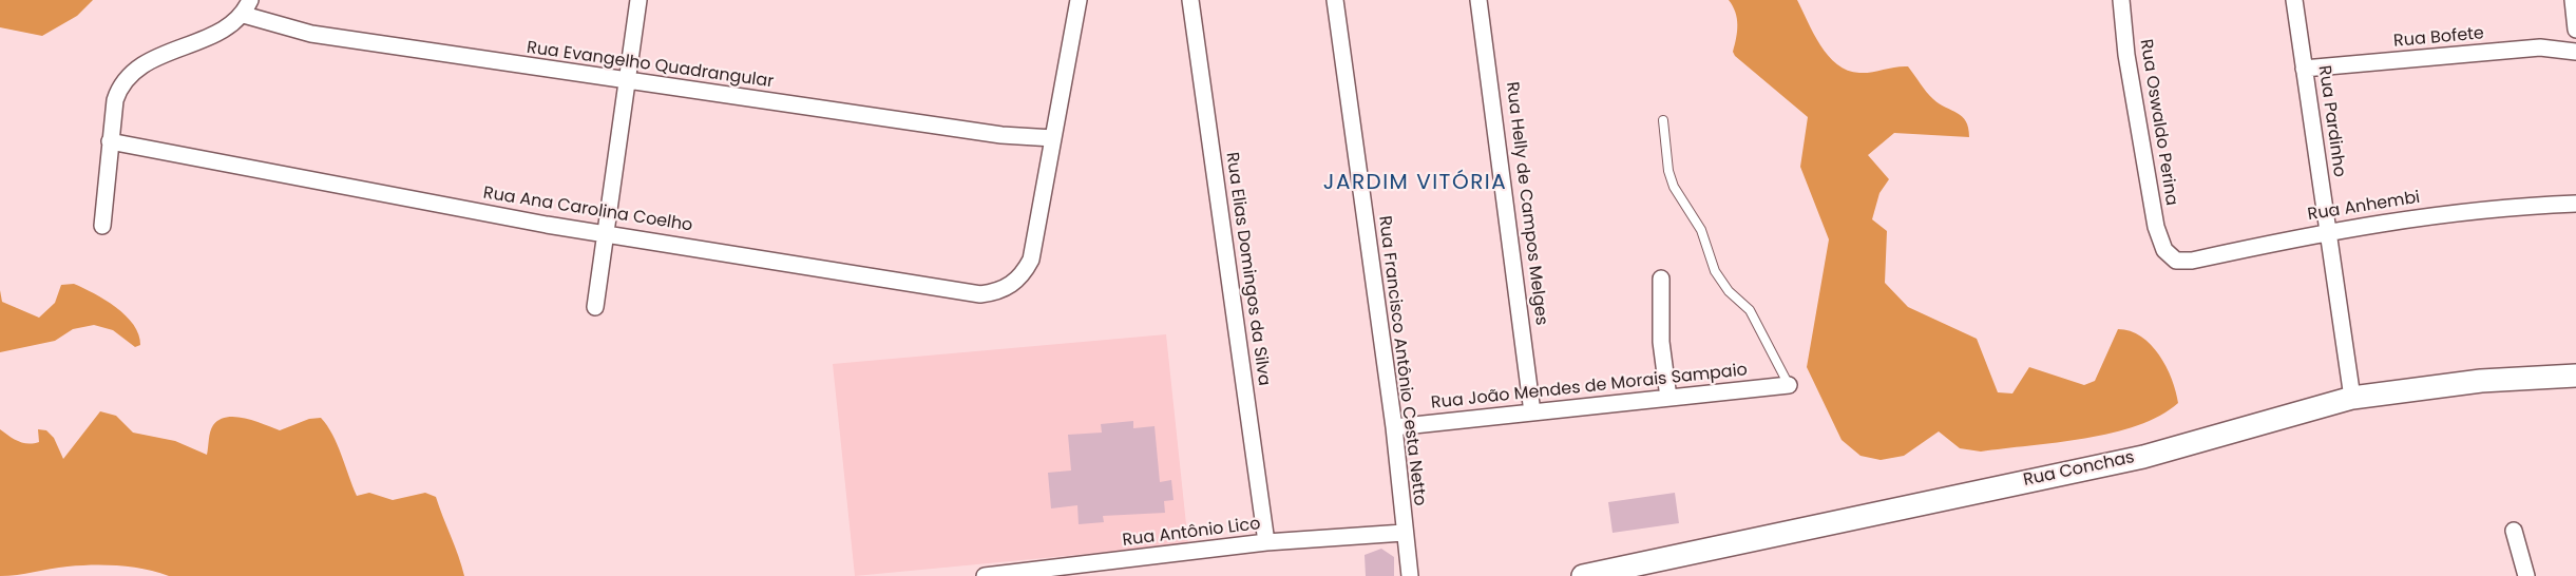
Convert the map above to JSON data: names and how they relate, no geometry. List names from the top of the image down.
{
  "streets": {
    "main road": ["Rua Conchas"],
    "street": [
      "Rua Bofete",
      "Rua Evangelho Quadrangular",
      "Rua Pardinho",
      "Rua Oswaldo Perina",
      "Rua Helly de Campos Melges",
      "Rua Anhembi",
      "Rua Ana Carolina Coelho",
      "Rua Elias Domingos da Silva",
      "Rua Francisco Antônio Cesta Netto",
      "Rua João Mendes de Morais Sampaio",
      "Rua Antônio Lico"
    ]
  },
  "crossings": [
    ["Rua Bofete", "Rua Pardinho"],
    ["Rua Evangelho Quadrangular", "Rua Ana Carolina Coelho"],
    ["Rua Pardinho", "Rua Anhembi"],
    ["Rua Pardinho", "Rua Conchas"],
    ["Rua Oswaldo Perina", "Rua Anhembi"],
    ["Rua Helly de Campos Melges", "Rua João Mendes de Morais Sampaio"],
    ["Rua Elias Domingos da Silva", "Rua Antônio Lico"],
    ["Rua Francisco Antônio Cesta Netto", "Rua João Mendes de Morais Sampaio"],
    ["Rua Francisco Antônio Cesta Netto", "Rua Antônio Lico"]
  ],
  "districts": ["JARDIM VITÓRIA"]
}
